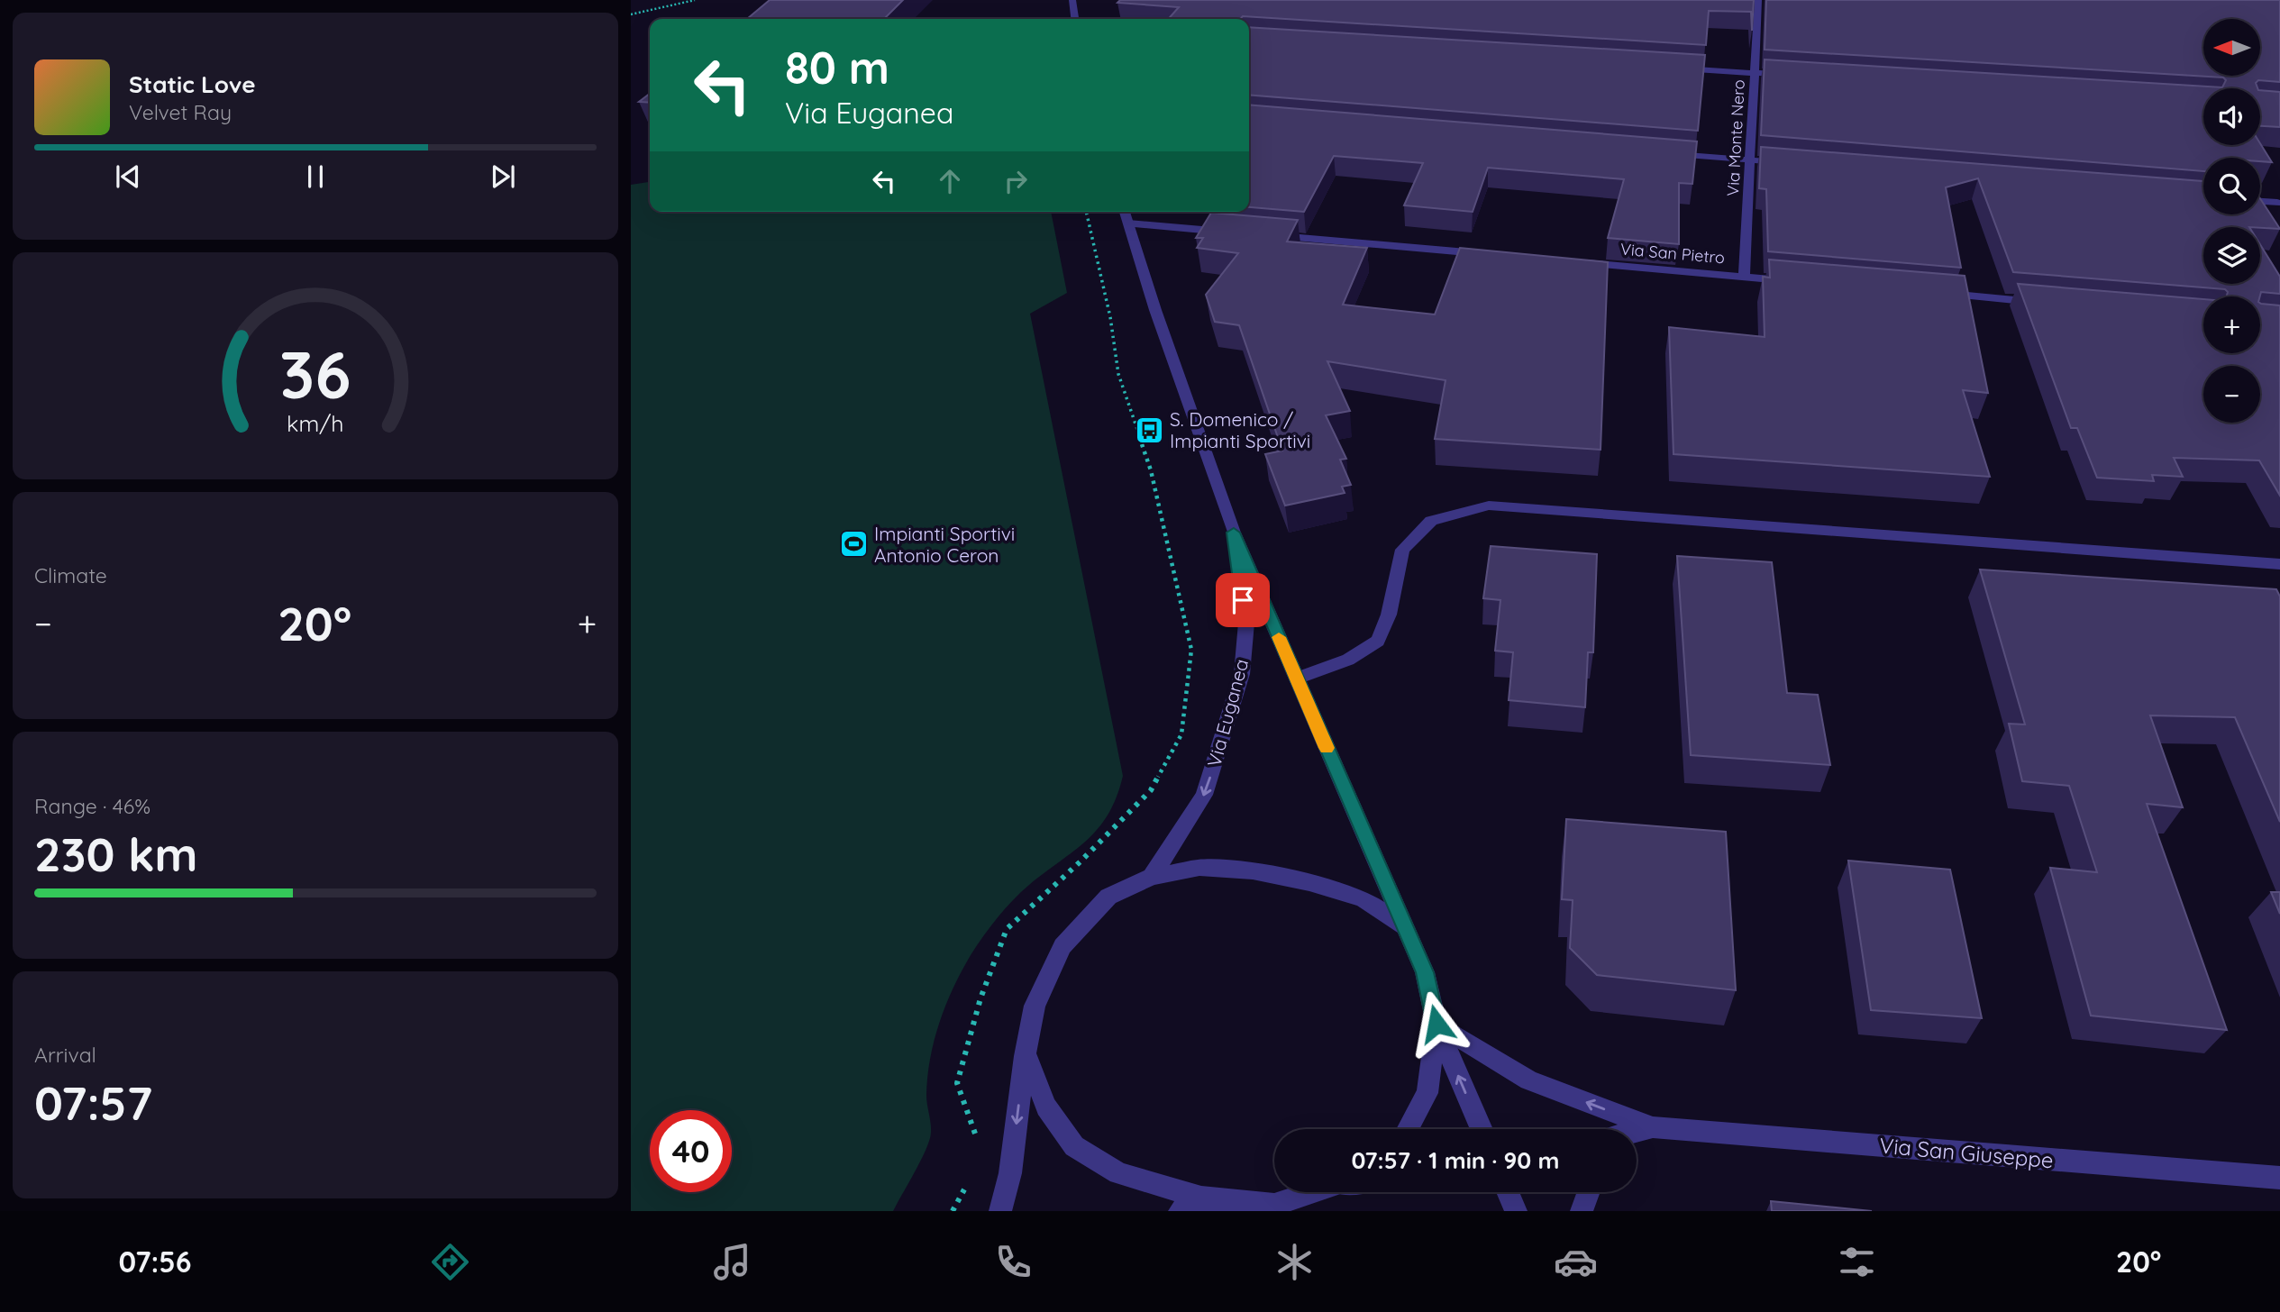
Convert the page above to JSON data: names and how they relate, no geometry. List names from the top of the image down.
{
  "streets": {
    "street": [
      "Via Monte Nero",
      "Via San Pietro",
      "Via Euganea",
      "Via San Giuseppe"
    ]
  },
  "crossings": [
    ["Via Monte Nero", "Via San Pietro"],
    ["Via Euganea", "Via San Giuseppe"]
  ],
  "places": {
    "bus stop": ["S. Domenico / Impianti Sportivi"],
    "sports": ["Impianti Sportivi Antonio Ceron"]
  },
  "north": "left",
  "page": {
    "map_buttons": ["+", "−"],
    "turn": ["80 m", "Via Euganea"],
    "song": ["Static Love", "Velvet Ray"],
    "tile": [
      "Climate",
      ["Range · 46%", "230 km"],
      ["Arrival", "07:57"]
    ],
    "heat": ["−", "20°", "+"],
    "limit": "40",
    "trip": "07:57 · 1 min · 90 m",
    "tabs": ["07:56", "20°"],
    "gauge": ["36", "km/h"]
  }
}
